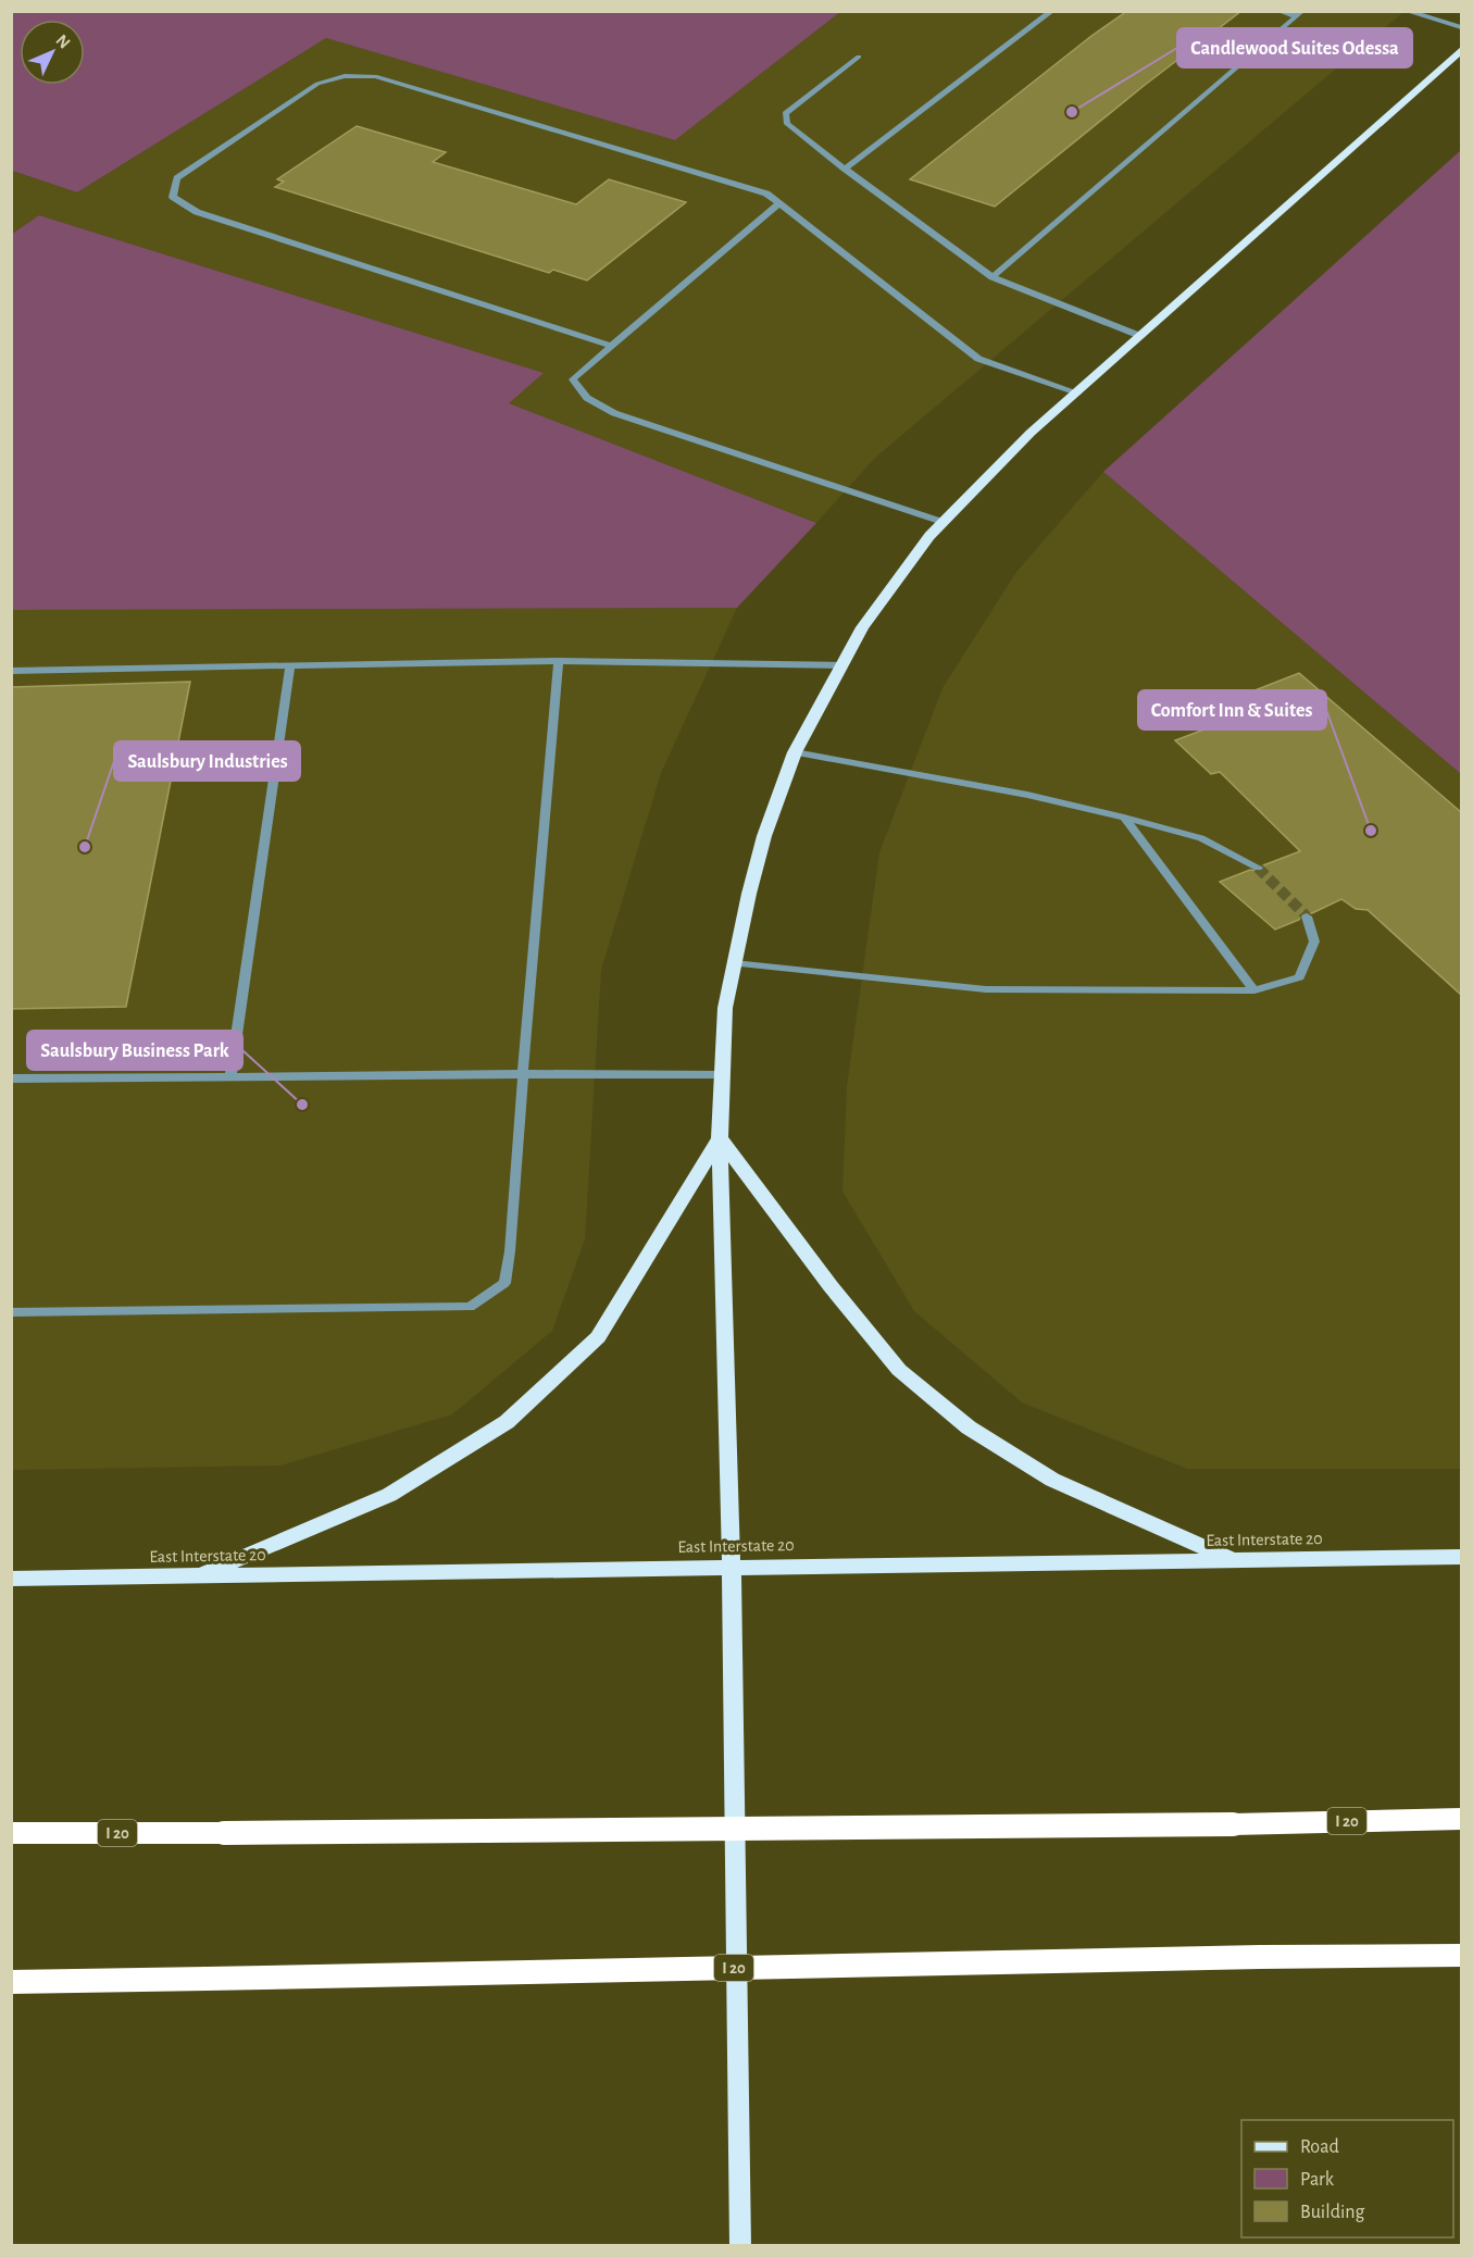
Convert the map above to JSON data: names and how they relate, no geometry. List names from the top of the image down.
{
  "streets": {
    "highway": ["I 20"],
    "main road": ["East Interstate 20"]
  },
  "places": [
    "Candlewood Suites Odessa",
    "Comfort Inn & Suites",
    "Saulsbury Industries",
    "Saulsbury Business Park"
  ],
  "legend": ["Road", "Park", "Building"],
  "north": "top right"
}
